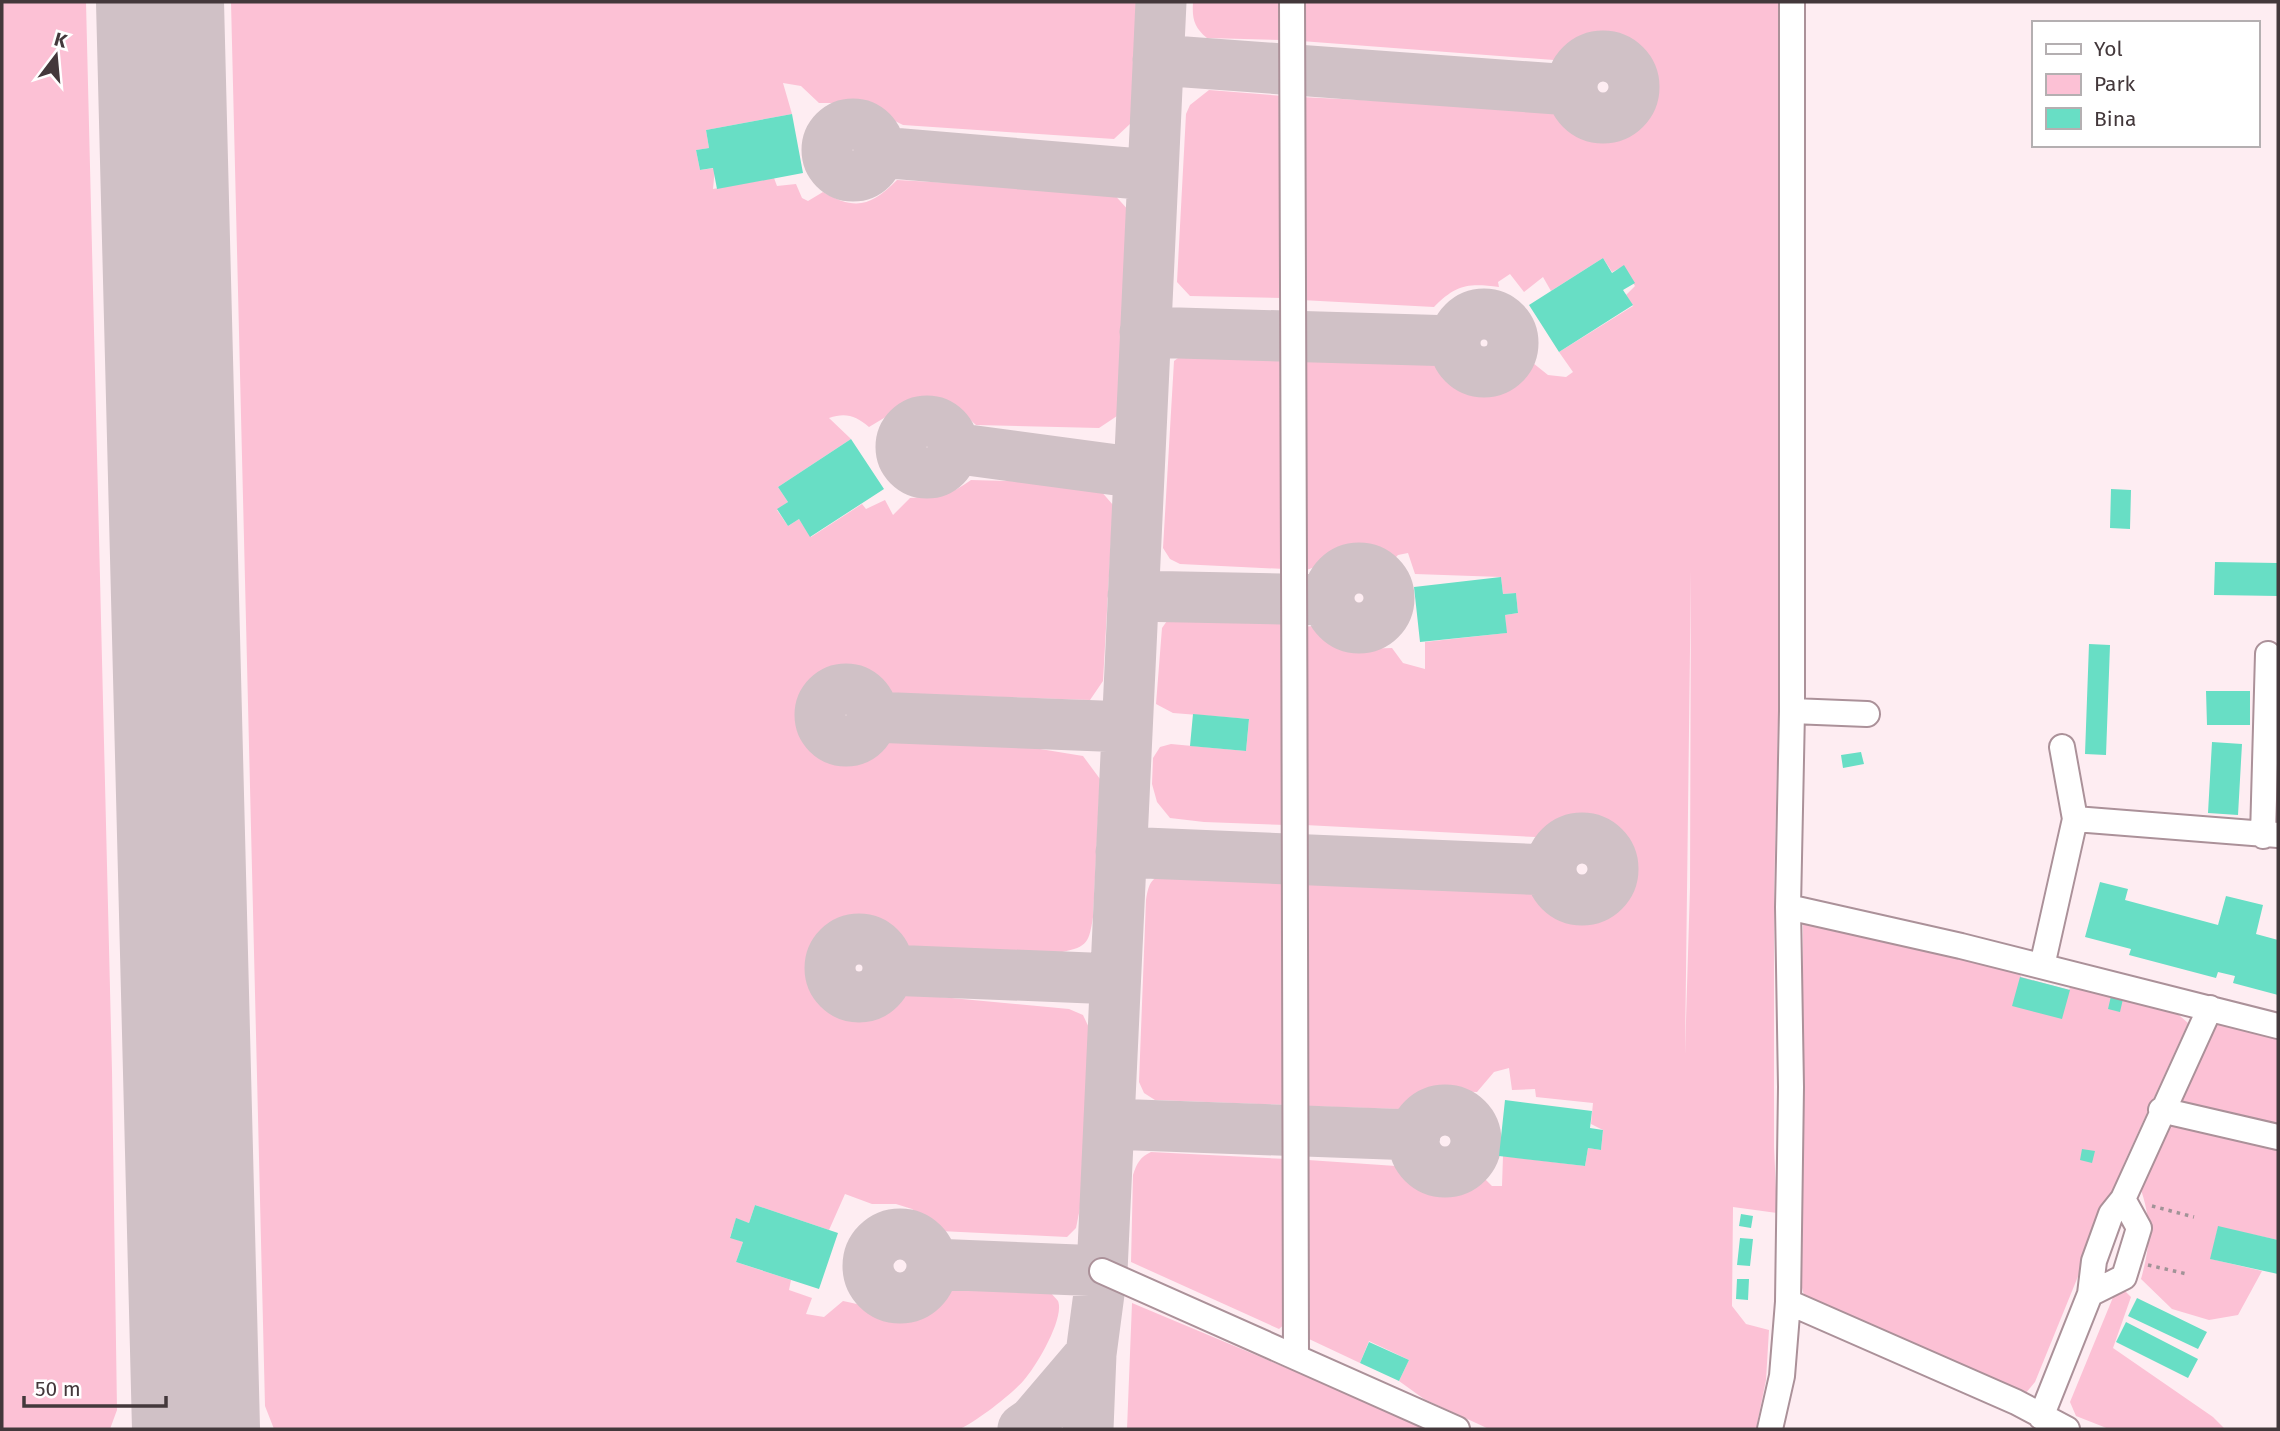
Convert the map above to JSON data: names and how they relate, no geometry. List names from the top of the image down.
{
  "legend": ["Yol", "Park", "Bina"],
  "scale_bar": "50 m",
  "north": "top"
}
